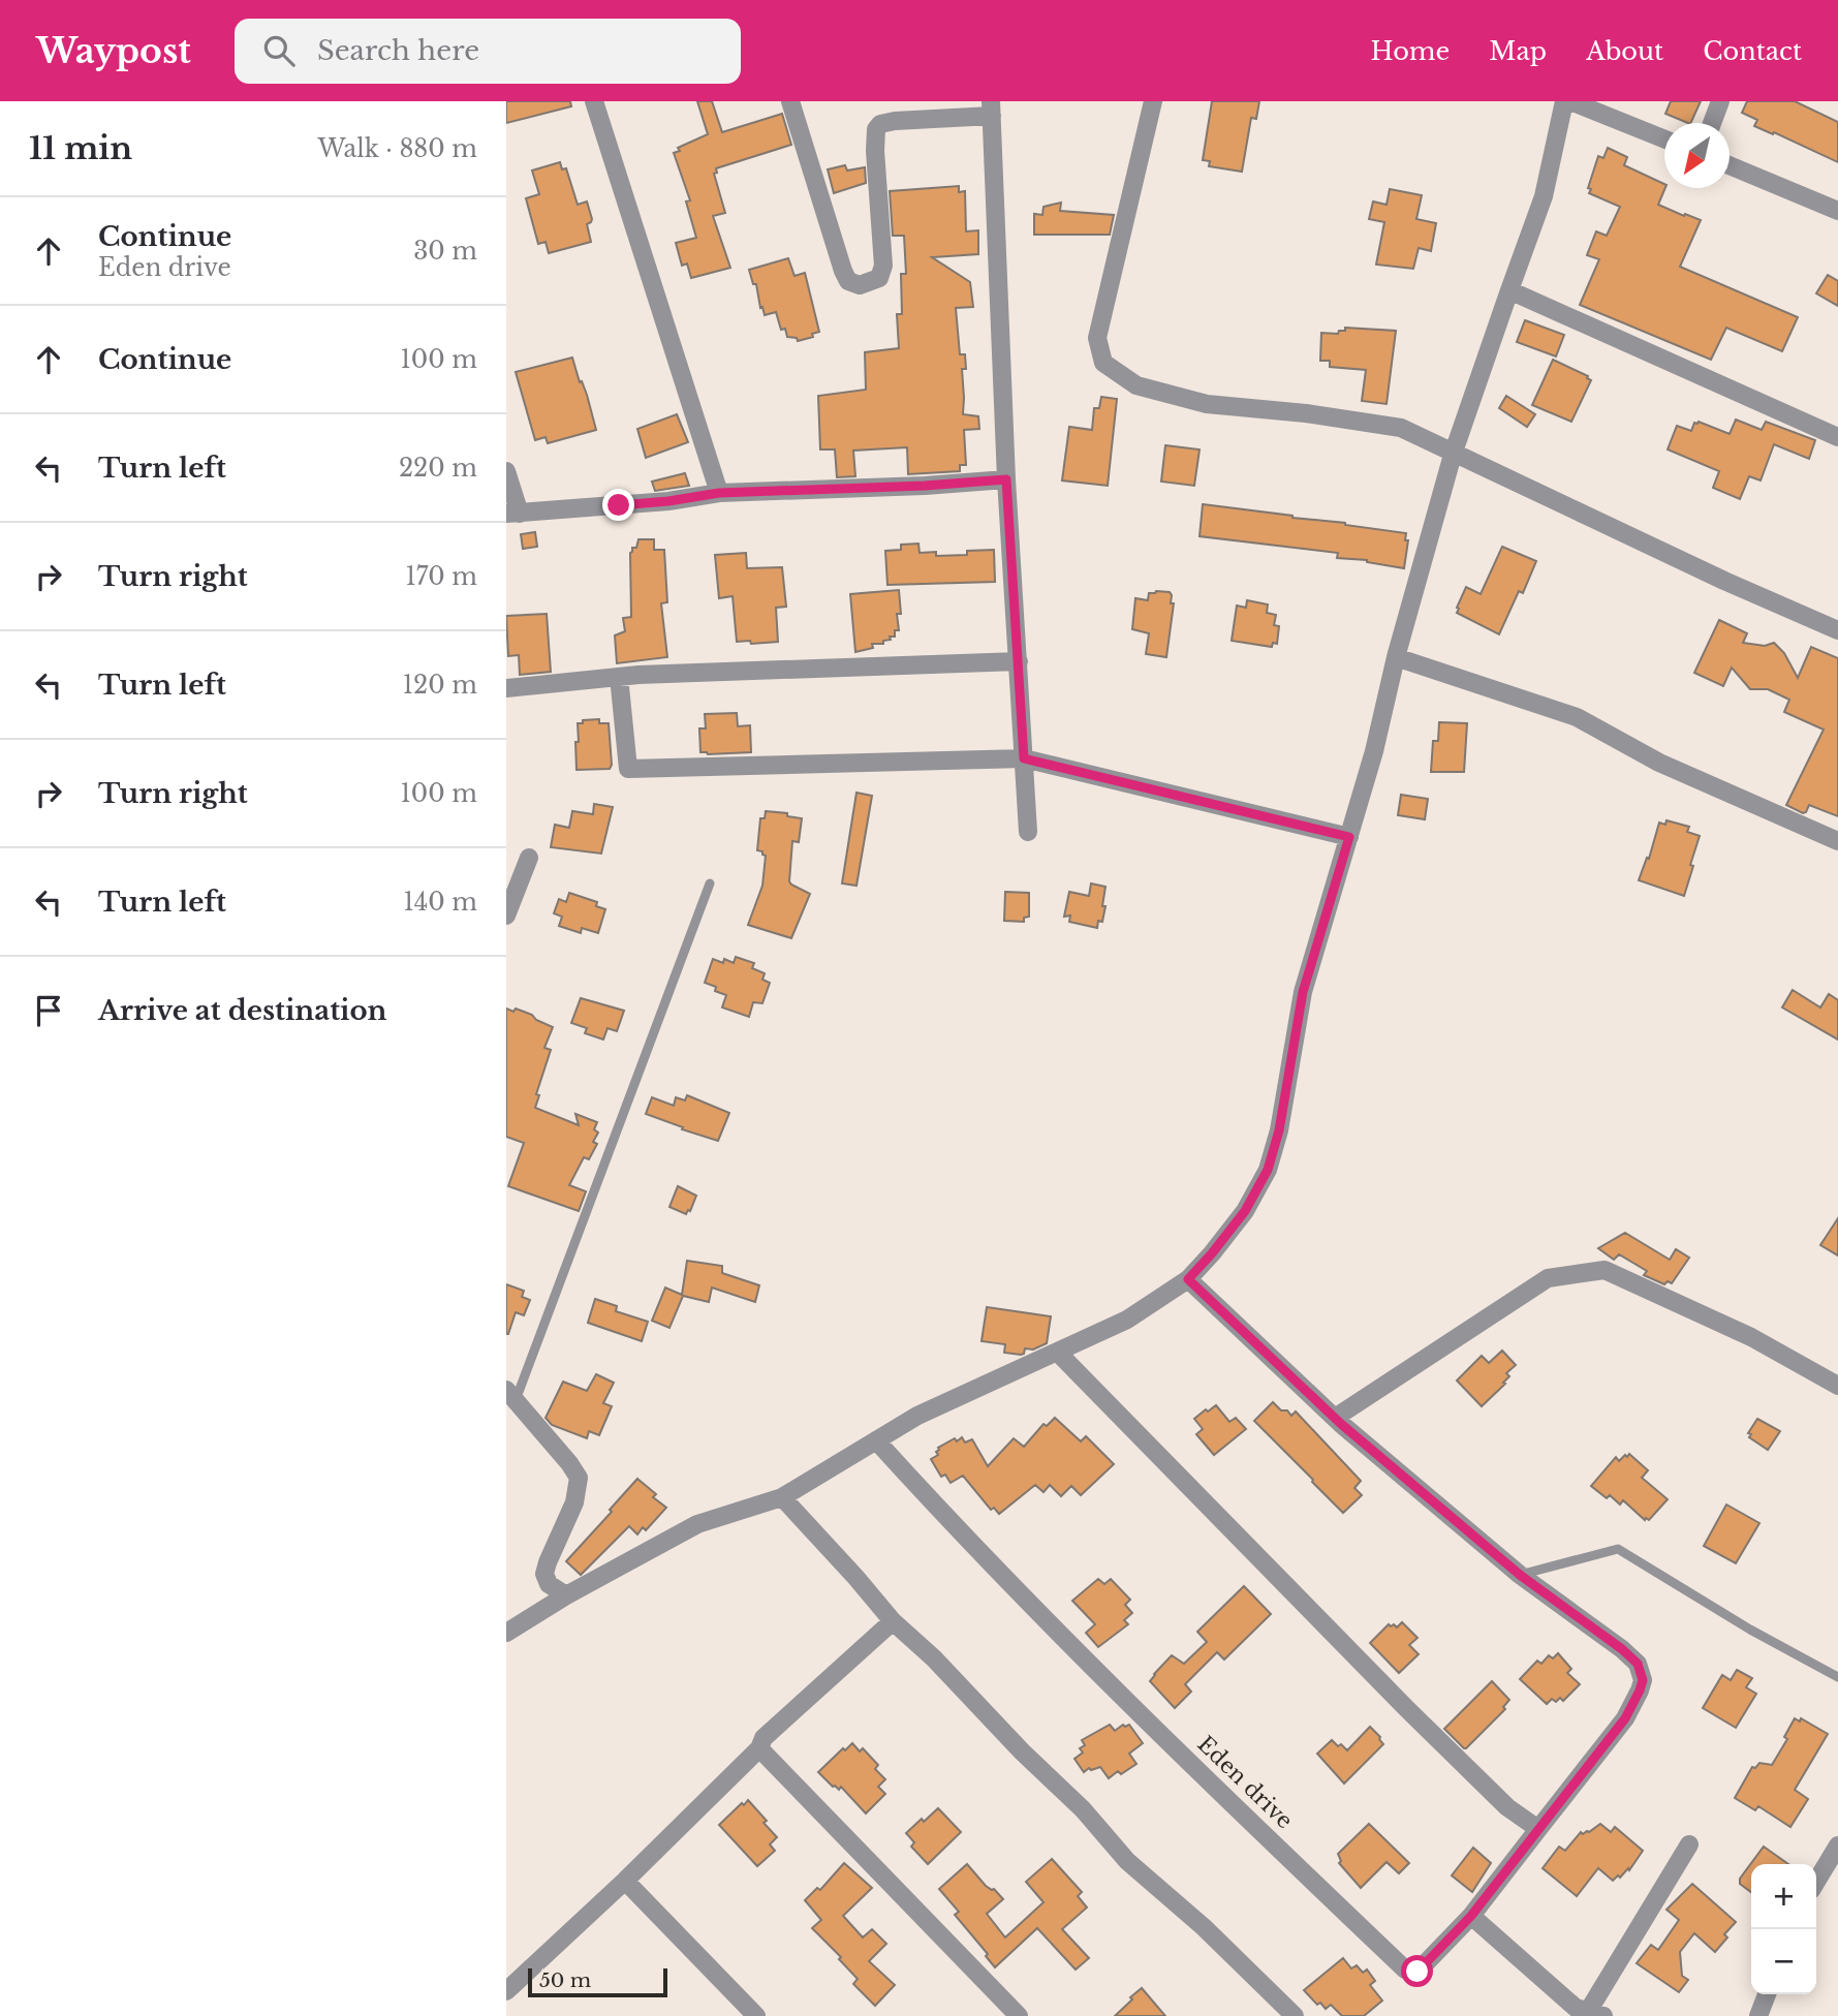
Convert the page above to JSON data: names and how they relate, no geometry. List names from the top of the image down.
{
  "streets": {
    "street": ["Eden drive"]
  },
  "scale_bar": "50 m",
  "north": "bottom left",
  "page": {
    "header": "Waypost",
    "search": "Search here",
    "nav": [
      "Home",
      "Map",
      "About",
      "Contact"
    ],
    "heading": ["11 min", "Walk · 880 m"],
    "list": [
      ["Continue", "Eden drive", "30 m"],
      ["Continue", "100 m"],
      ["Turn left", "220 m"],
      ["Turn right", "170 m"],
      ["Turn left", "120 m"],
      ["Turn right", "100 m"],
      ["Turn left", "140 m"],
      "Arrive at destination"
    ],
    "map_buttons": ["+", "−"],
    "scale": "50 m"
  }
}
